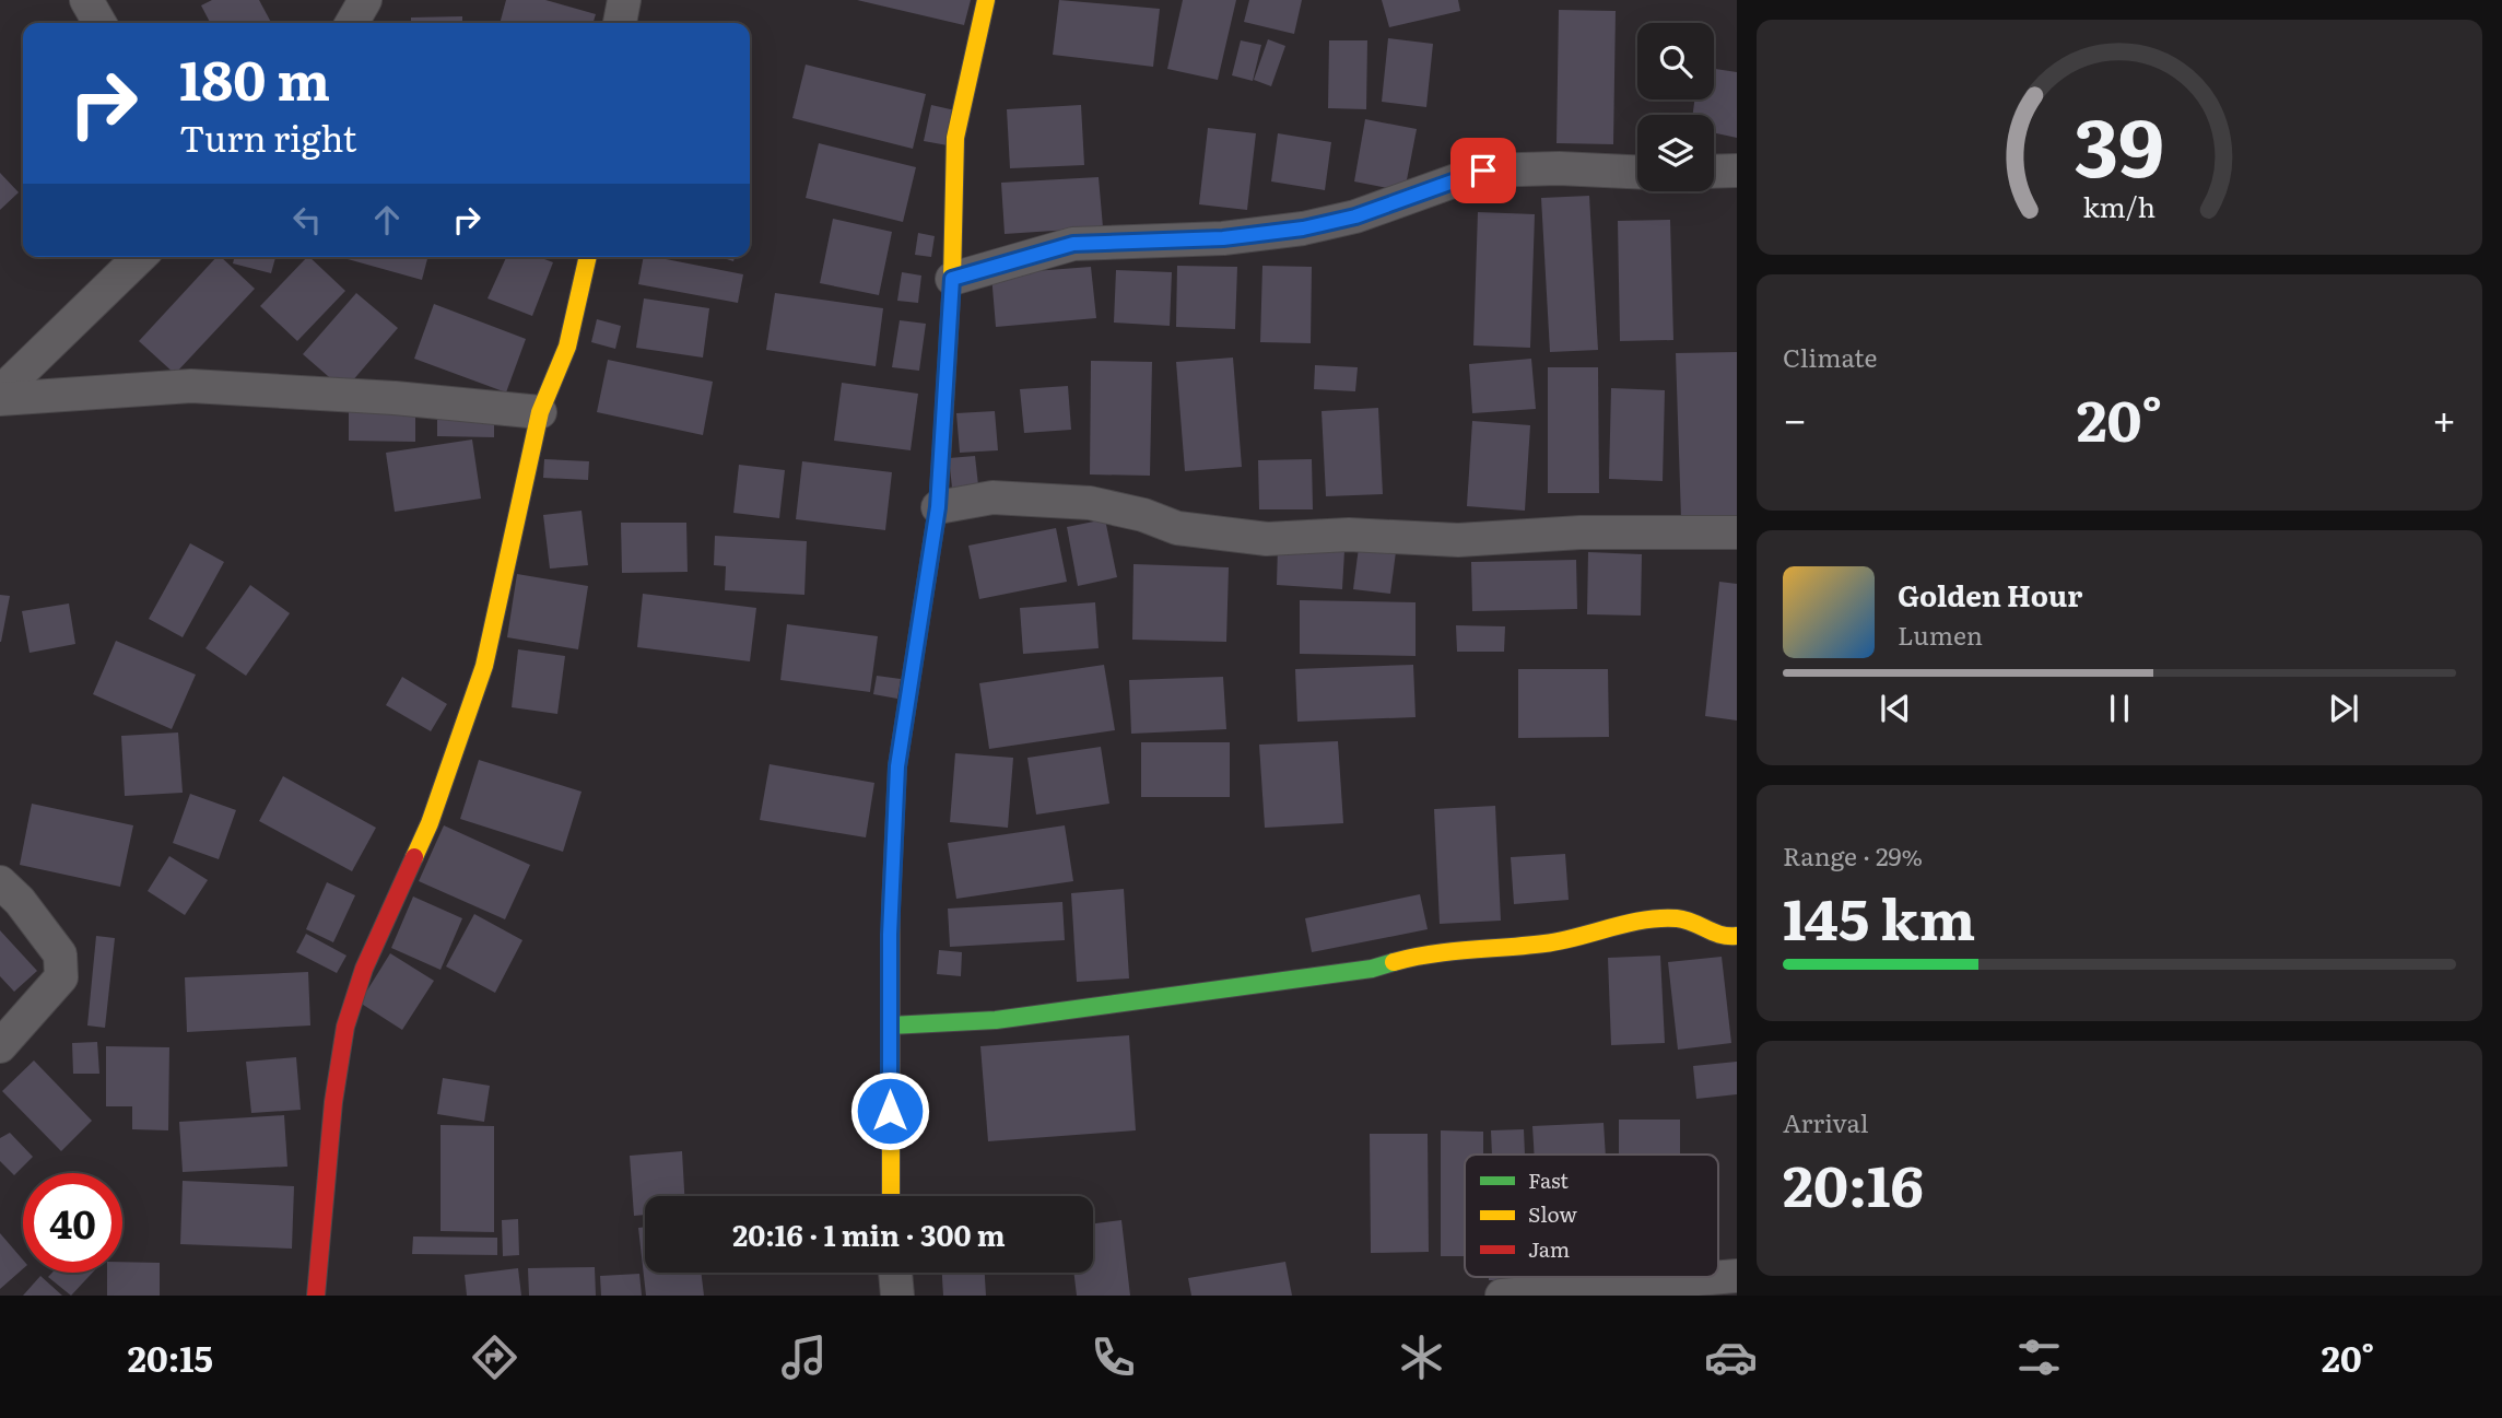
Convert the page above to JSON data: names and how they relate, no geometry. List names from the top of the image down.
{
  "legend": ["Fast", "Slow", "Jam"],
  "page": {
    "turn": ["180 m", "Turn right"],
    "tile": [
      "Climate",
      ["Range · 29%", "145 km"],
      ["Arrival", "20:16"]
    ],
    "heat": ["−", "20°", "+"],
    "song": ["Golden Hour", "Lumen"],
    "limit": "40",
    "trip": "20:16 · 1 min · 300 m",
    "tabs": ["20:15", "20°"],
    "gauge": ["39", "km/h"]
  }
}
